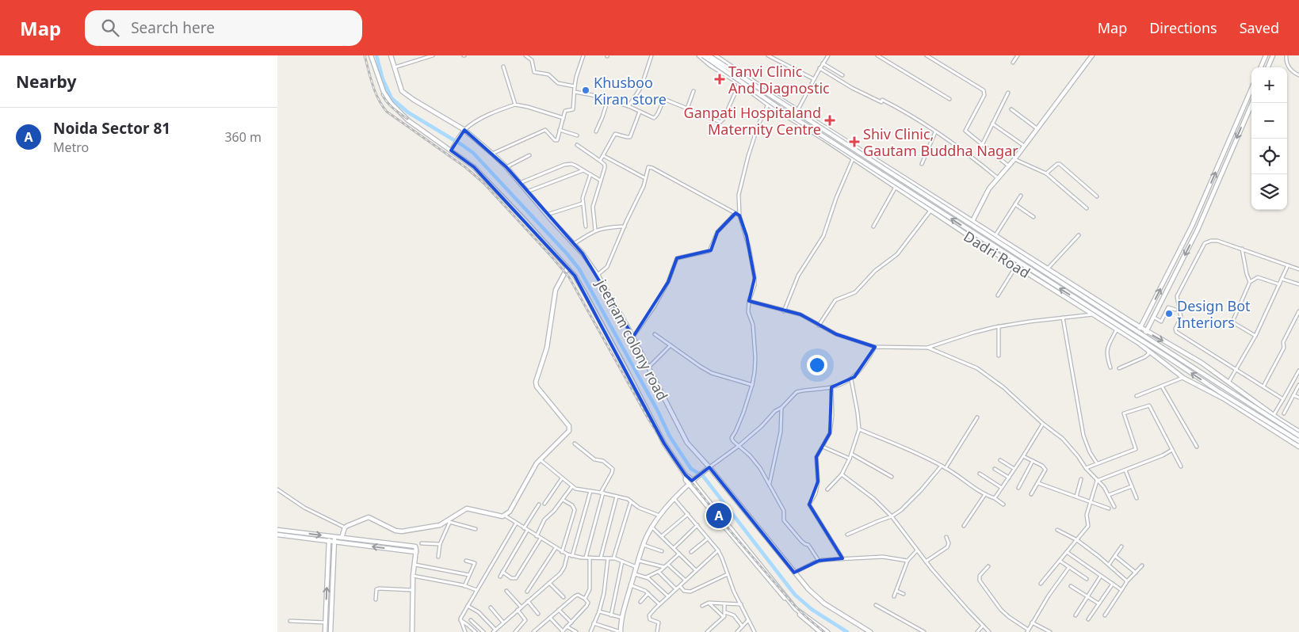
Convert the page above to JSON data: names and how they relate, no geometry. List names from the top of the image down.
{
  "streets": {
    "street": ["Dadri Road", "jeetram colony road"]
  },
  "places": {
    "health": ["Tanvi Clinic And Diagnostic", "Ganpati Hospitaland Maternity Centre", "Shiv Clinic, Gautam Buddha Nagar"],
    "other": ["Khusboo Kiran store", "Design Bot Interiors"]
  },
  "page": {
    "header": "Map",
    "search": "Search here",
    "nav": ["Map", "Directions", "Saved"],
    "heading": "Nearby",
    "map_buttons": ["+", "−"],
    "list": [
      {
        "mark": "A",
        "name": "Noida Sector 81",
        "note": "Metro",
        "value": "360 m"
      }
    ],
    "pins": "A"
  }
}
